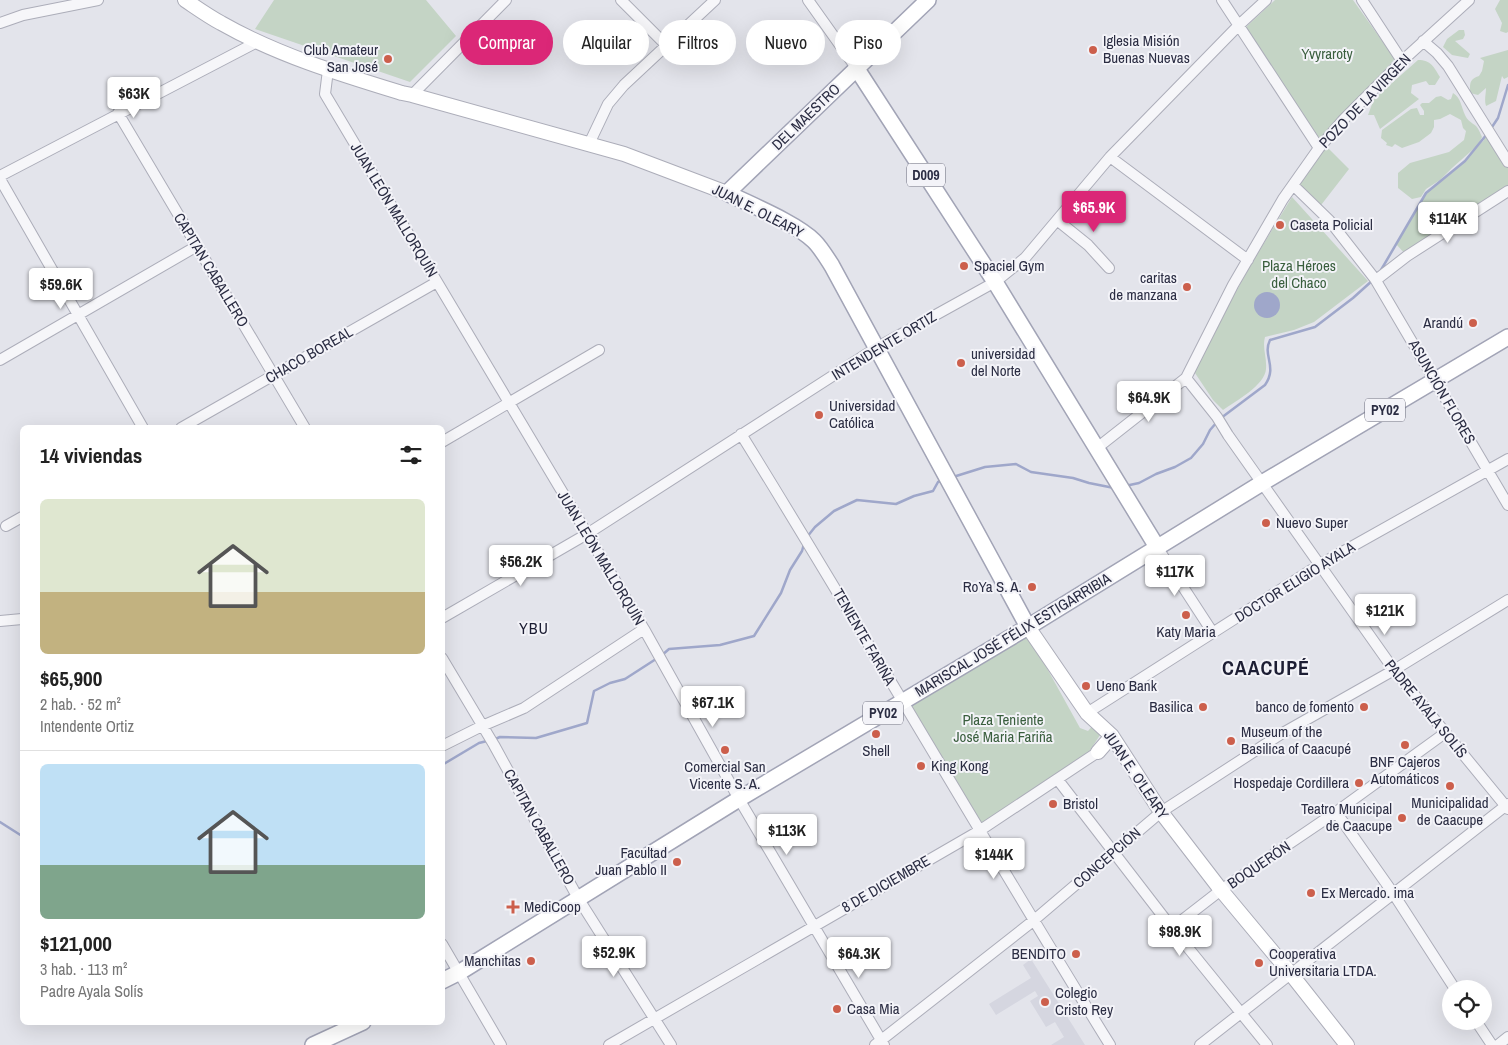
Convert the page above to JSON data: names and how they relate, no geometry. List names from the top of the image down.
{
  "streets": {
    "main road": [
      "DEL MAESTRO",
      "D009",
      "JUAN E. OLEARY",
      "PY02",
      "MARISCAL JOSÉ FÉLIX ESTIGARRIBIA",
      "JUAN E. O'LEARY"
    ],
    "street": [
      "POZO DE LA VIRGEN",
      "JUAN LEÓN MALLORQUÍN",
      "CAPITAN CABALLERO",
      "INTENDENTE ORTIZ",
      "CHACO BOREAL",
      "ASUNCIÓN FLORES",
      "DOCTOR ELIGIO AYALA",
      "TENIENTE FARIÑA",
      "PADRE AYALA SOLÍS",
      "CONCEPCIÓN",
      "BOQUERÓN",
      "8 DE DICIEMBRE"
    ]
  },
  "crossings": [
    ["POZO DE LA VIRGEN", "D009"],
    ["POZO DE LA VIRGEN", "ASUNCIÓN FLORES"],
    ["POZO DE LA VIRGEN", "PADRE AYALA SOLÍS"],
    ["DEL MAESTRO", "D009"],
    ["DEL MAESTRO", "JUAN E. OLEARY"],
    ["D009", "INTENDENTE ORTIZ"],
    ["D009", "MARISCAL JOSÉ FÉLIX ESTIGARRIBIA"],
    ["JUAN LEÓN MALLORQUÍN", "JUAN E. OLEARY"],
    ["JUAN LEÓN MALLORQUÍN", "INTENDENTE ORTIZ"],
    ["JUAN LEÓN MALLORQUÍN", "CHACO BOREAL"],
    ["JUAN LEÓN MALLORQUÍN", "MARISCAL JOSÉ FÉLIX ESTIGARRIBIA"],
    ["JUAN LEÓN MALLORQUÍN", "CONCEPCIÓN"],
    ["JUAN LEÓN MALLORQUÍN", "8 DE DICIEMBRE"],
    ["JUAN E. OLEARY", "INTENDENTE ORTIZ"],
    ["JUAN E. OLEARY", "JUAN E. O'LEARY"],
    ["CAPITAN CABALLERO", "CHACO BOREAL"],
    ["CAPITAN CABALLERO", "MARISCAL JOSÉ FÉLIX ESTIGARRIBIA"],
    ["CAPITAN CABALLERO", "8 DE DICIEMBRE"],
    ["INTENDENTE ORTIZ", "TENIENTE FARIÑA"],
    ["ASUNCIÓN FLORES", "DOCTOR ELIGIO AYALA"],
    ["ASUNCIÓN FLORES", "MARISCAL JOSÉ FÉLIX ESTIGARRIBIA"],
    ["DOCTOR ELIGIO AYALA", "PADRE AYALA SOLÍS"],
    ["DOCTOR ELIGIO AYALA", "JUAN E. O'LEARY"],
    ["MARISCAL JOSÉ FÉLIX ESTIGARRIBIA", "TENIENTE FARIÑA"],
    ["MARISCAL JOSÉ FÉLIX ESTIGARRIBIA", "PADRE AYALA SOLÍS"],
    ["MARISCAL JOSÉ FÉLIX ESTIGARRIBIA", "JUAN E. O'LEARY"],
    ["TENIENTE FARIÑA", "CONCEPCIÓN"],
    ["TENIENTE FARIÑA", "8 DE DICIEMBRE"],
    ["PADRE AYALA SOLÍS", "CONCEPCIÓN"],
    ["PADRE AYALA SOLÍS", "BOQUERÓN"],
    ["JUAN E. O'LEARY", "CONCEPCIÓN"],
    ["JUAN E. O'LEARY", "BOQUERÓN"]
  ],
  "districts": ["YBU", "CAACUPÉ"],
  "parks": ["Yvyraroty", "Plaza Héroes del Chaco", "Plaza Teniente José Maria Fariña"],
  "places": {
    "other": [
      "Iglesia Misión Buenas Nuevas",
      "Club Amateur San José",
      "Caseta Policial",
      "Spaciel Gym",
      "caritas de manzana",
      "Arandú",
      "universidad del Norte",
      "Universidad Católica",
      "Nuevo Super",
      "RoYa S. A.",
      "Katy Maria",
      "Ueno Bank",
      "Basilica",
      "banco de fomento",
      "Shell",
      "Museum of the Basilica of Caacupé",
      "BNF Cajeros Automáticos",
      "Comercial San Vicente S. A.",
      "King Kong",
      "Hospedaje Cordillera",
      "Municipalidad de Caacupe",
      "Bristol",
      "Teatro Municipal de Caacupe",
      "Facultad Juan Pablo II",
      "Ex Mercado. ima",
      "BENDITO",
      "Manchitas",
      "Cooperativa Universitaria LTDA.",
      "Colegio Cristo Rey",
      "Casa Mia"
    ],
    "health": ["MediCoop"]
  },
  "page": {
    "chip": [
      "Comprar",
      "Alquilar",
      "Filtros",
      "Nuevo",
      "Piso"
    ],
    "price": [
      "$63K",
      "$65.9K",
      "$114K",
      "$59.6K",
      "$64.9K",
      "$56.2K",
      "$117K",
      "$121K",
      "$67.1K",
      "$113K",
      "$144K",
      "$98.9K",
      "$52.9K",
      "$64.3K"
    ],
    "heading": "14 viviendas",
    "list": [
      {
        "name": "$65,900",
        "note": "2 hab. · 52 m² · Intendente Ortiz"
      },
      {
        "name": "$121,000",
        "note": "3 hab. · 113 m² · Padre Ayala Solís"
      }
    ]
  }
}
